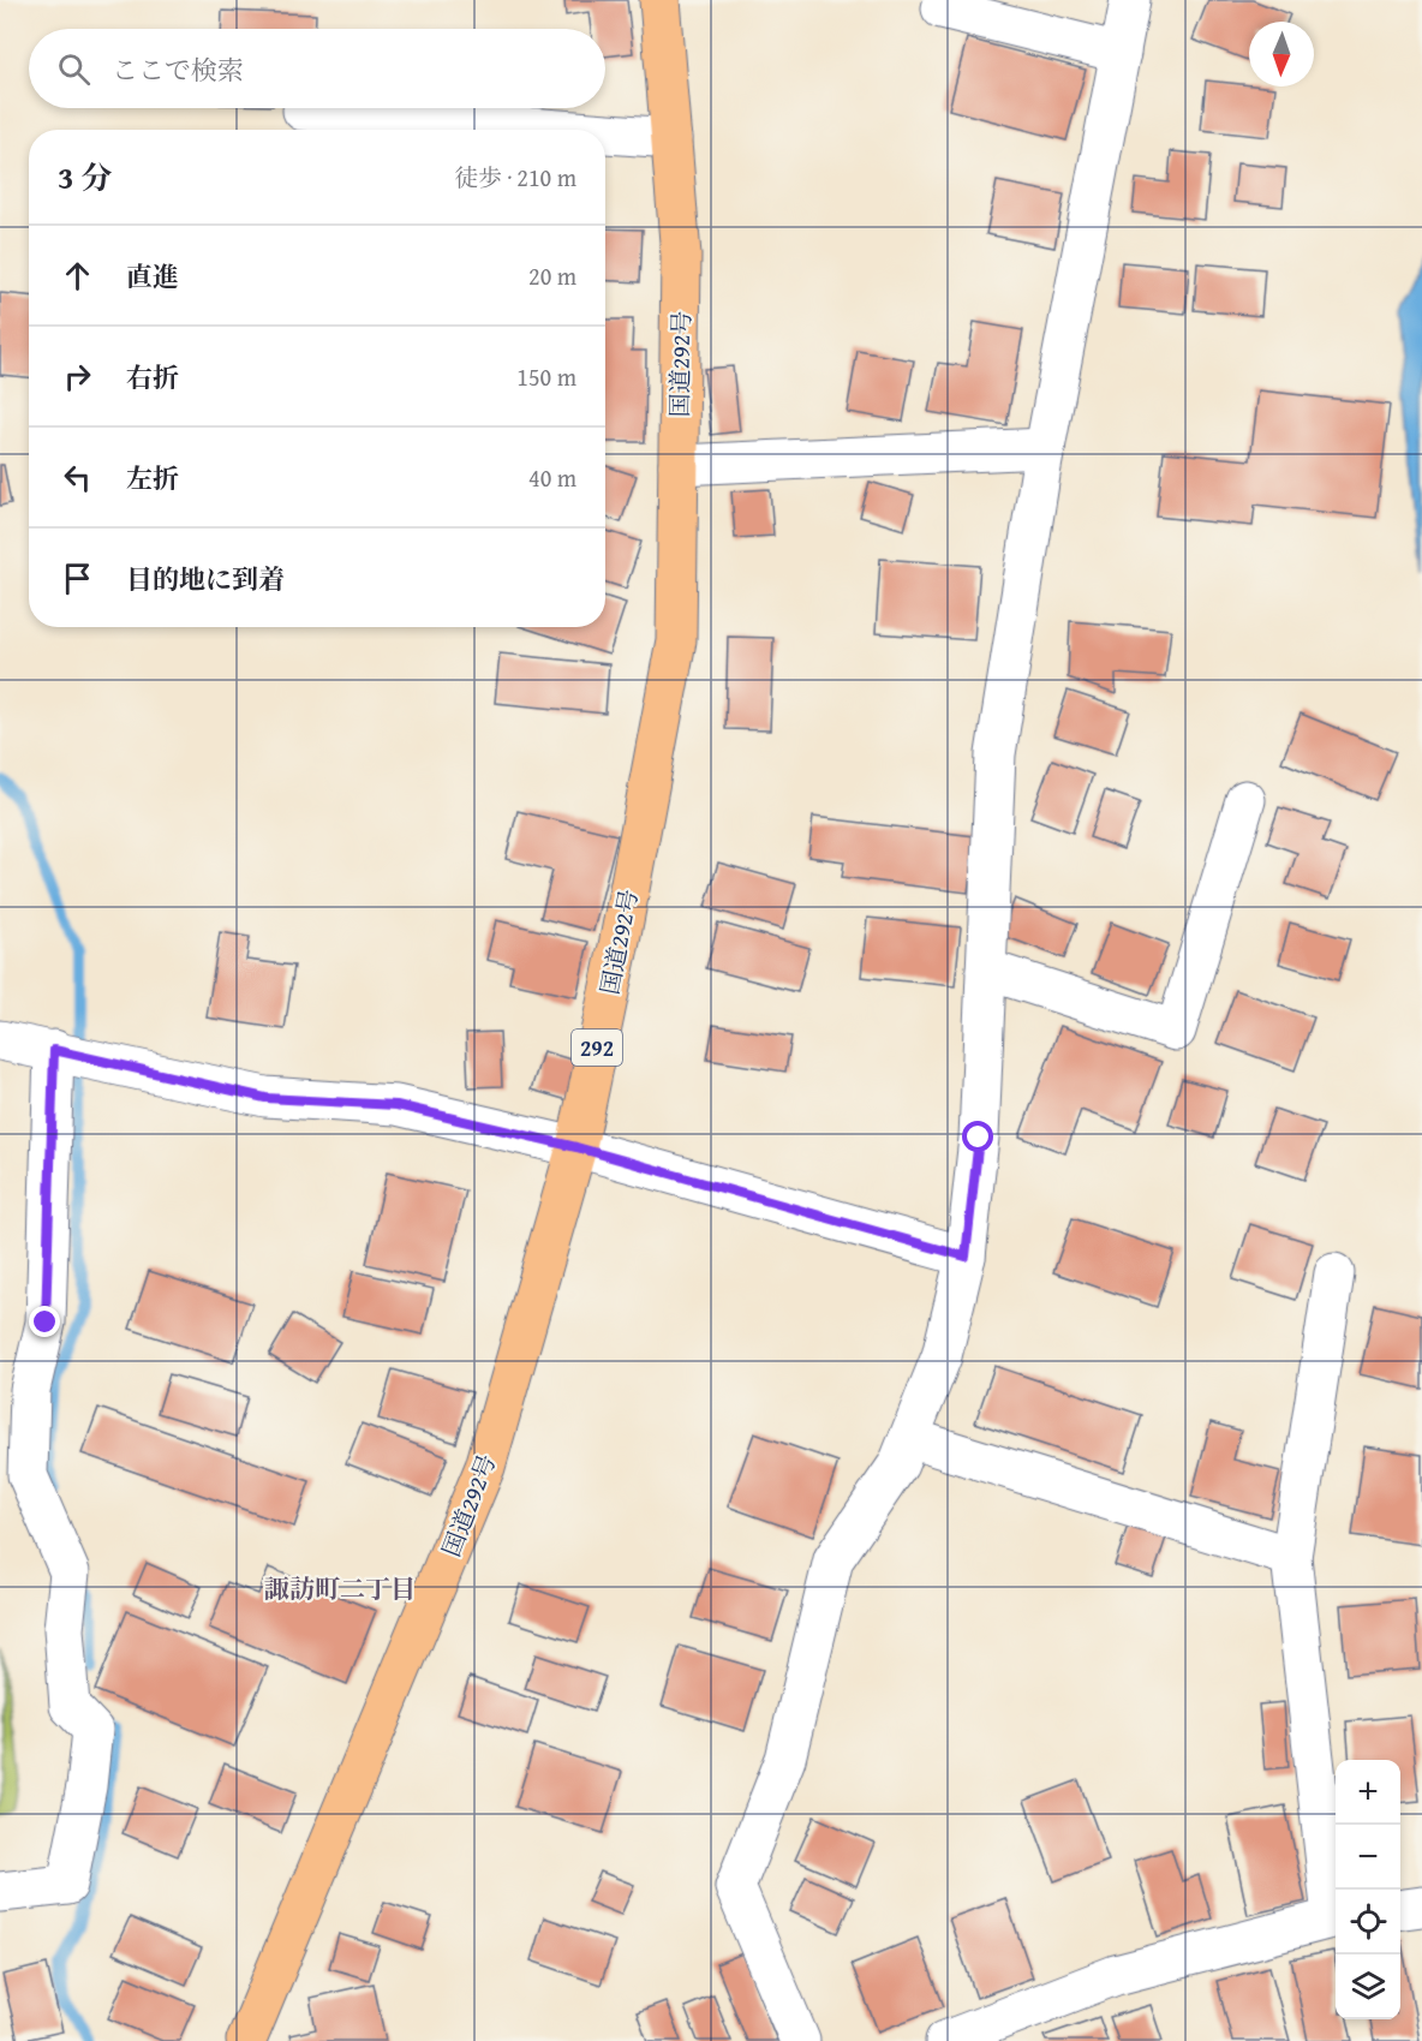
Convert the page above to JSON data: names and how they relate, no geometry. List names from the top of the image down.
{
  "streets": {
    "highway": ["国道292号", "292"]
  },
  "districts": ["諏訪町二丁目"],
  "north": "bottom",
  "page": {
    "search": "ここで検索",
    "heading": ["3 分", "徒歩 · 210 m"],
    "list": [
      ["直進", "20 m"],
      ["右折", "150 m"],
      ["左折", "40 m"],
      "目的地に到着"
    ],
    "map_buttons": ["+", "−"]
  }
}
